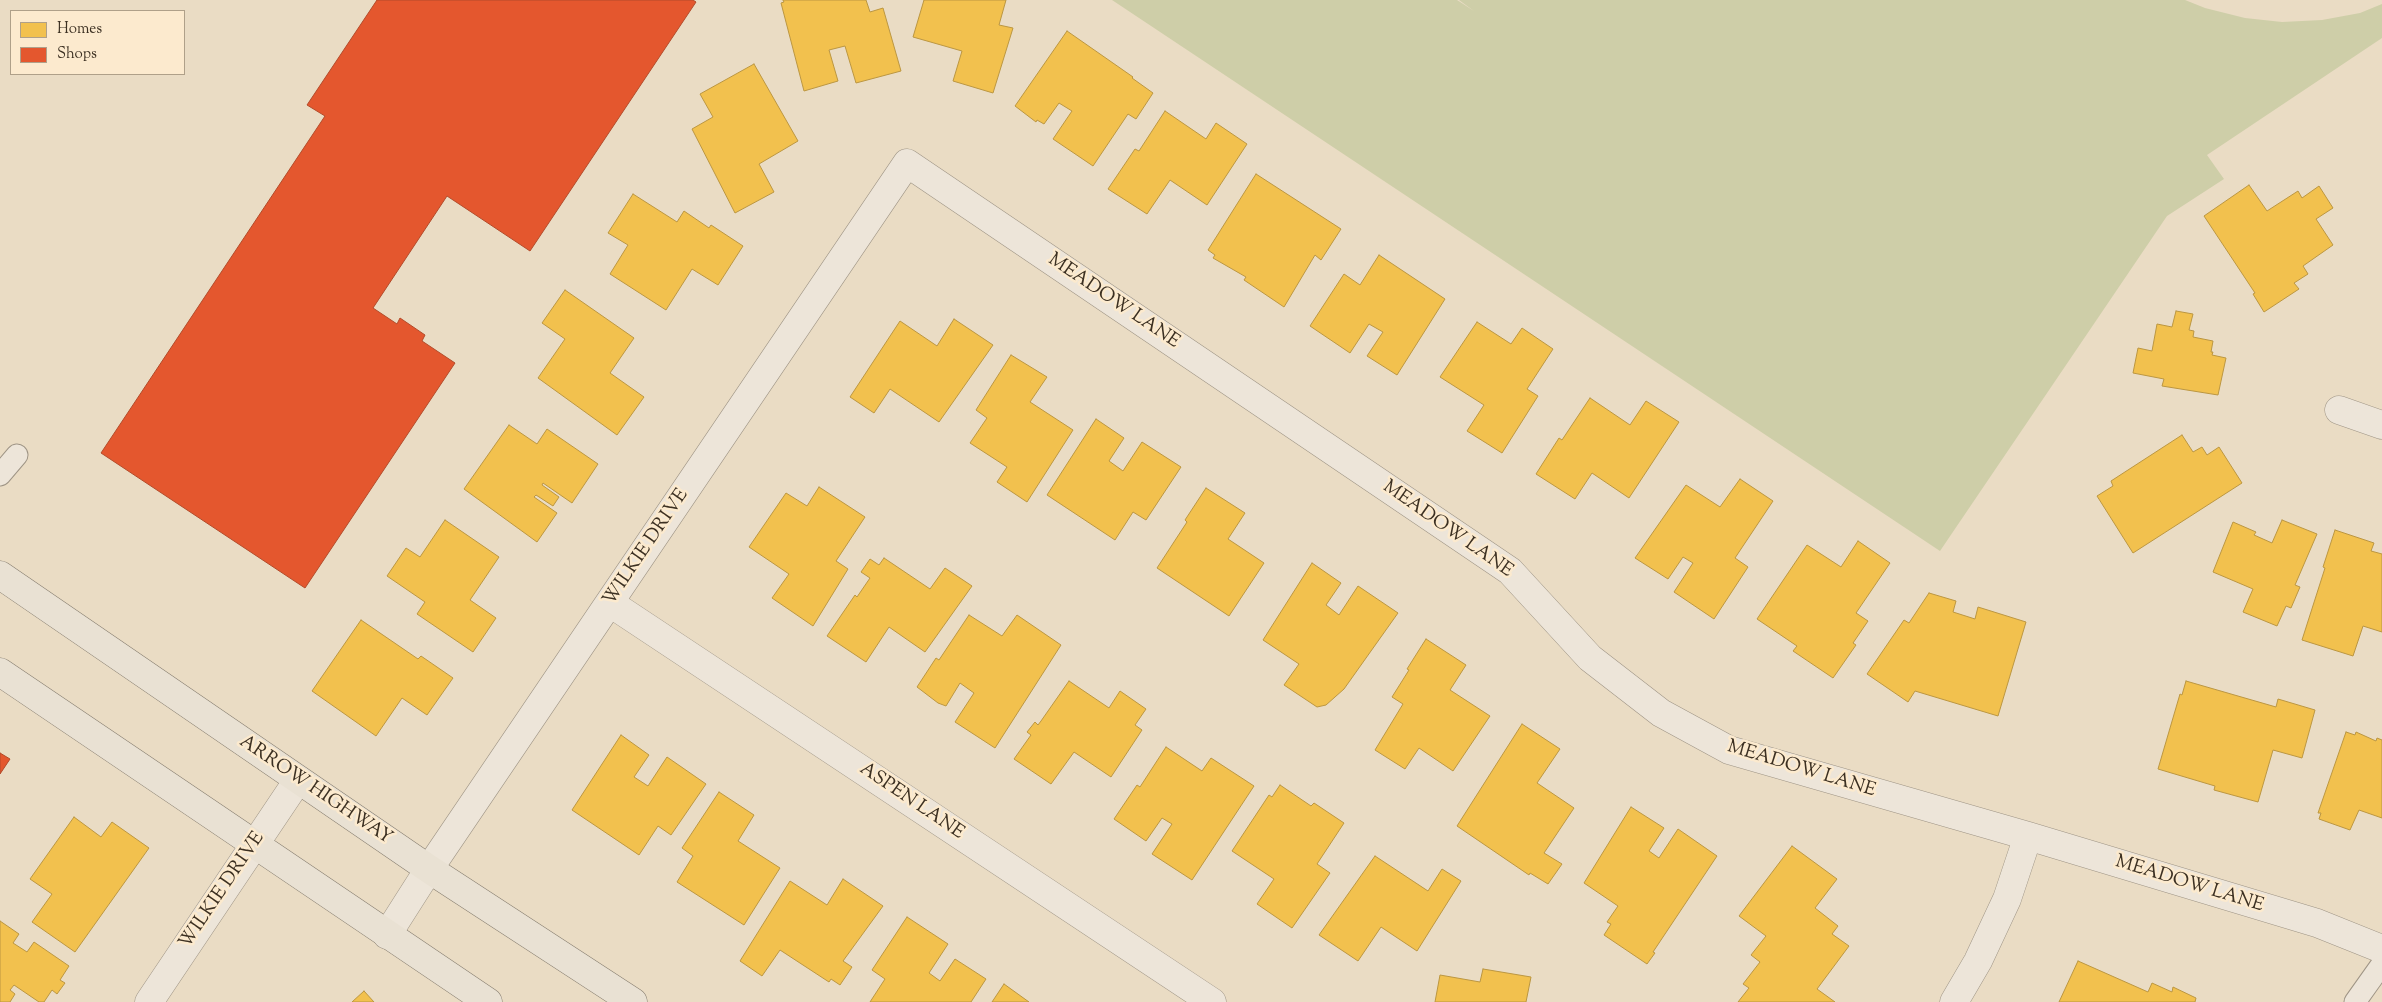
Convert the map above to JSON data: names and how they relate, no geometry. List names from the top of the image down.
{
  "streets": {
    "main road": ["ARROW HIGHWAY"],
    "street": ["MEADOW LANE", "WILKIE DRIVE", "ASPEN LANE"]
  },
  "crossings": [
    ["MEADOW LANE", "WILKIE DRIVE"],
    ["WILKIE DRIVE", "ARROW HIGHWAY"],
    ["WILKIE DRIVE", "ASPEN LANE"]
  ],
  "legend": ["Homes", "Shops"]
}
